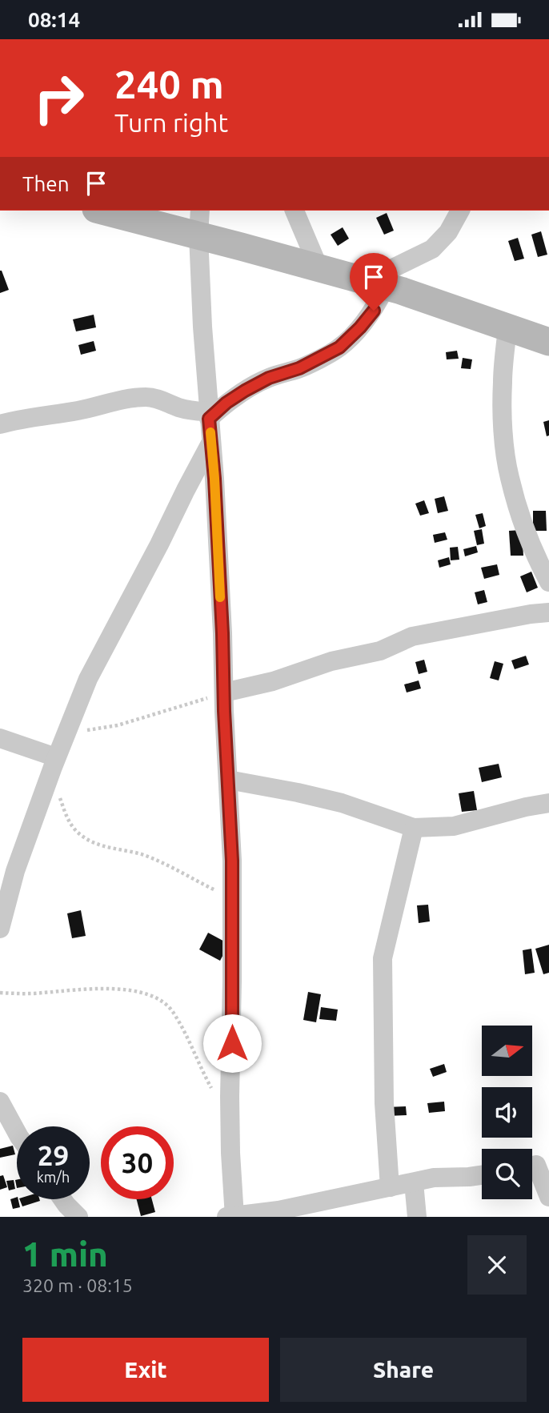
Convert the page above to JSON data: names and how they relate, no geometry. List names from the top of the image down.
{
  "north": "right",
  "page": {
    "status": "08:14",
    "turn": ["240 m", "Turn right"],
    "then": "Then",
    "speed": "29 km/h",
    "limit": "30",
    "heading": ["1 min", "320 m · 08:15"],
    "buttons": ["Exit", "Share"]
  }
}
